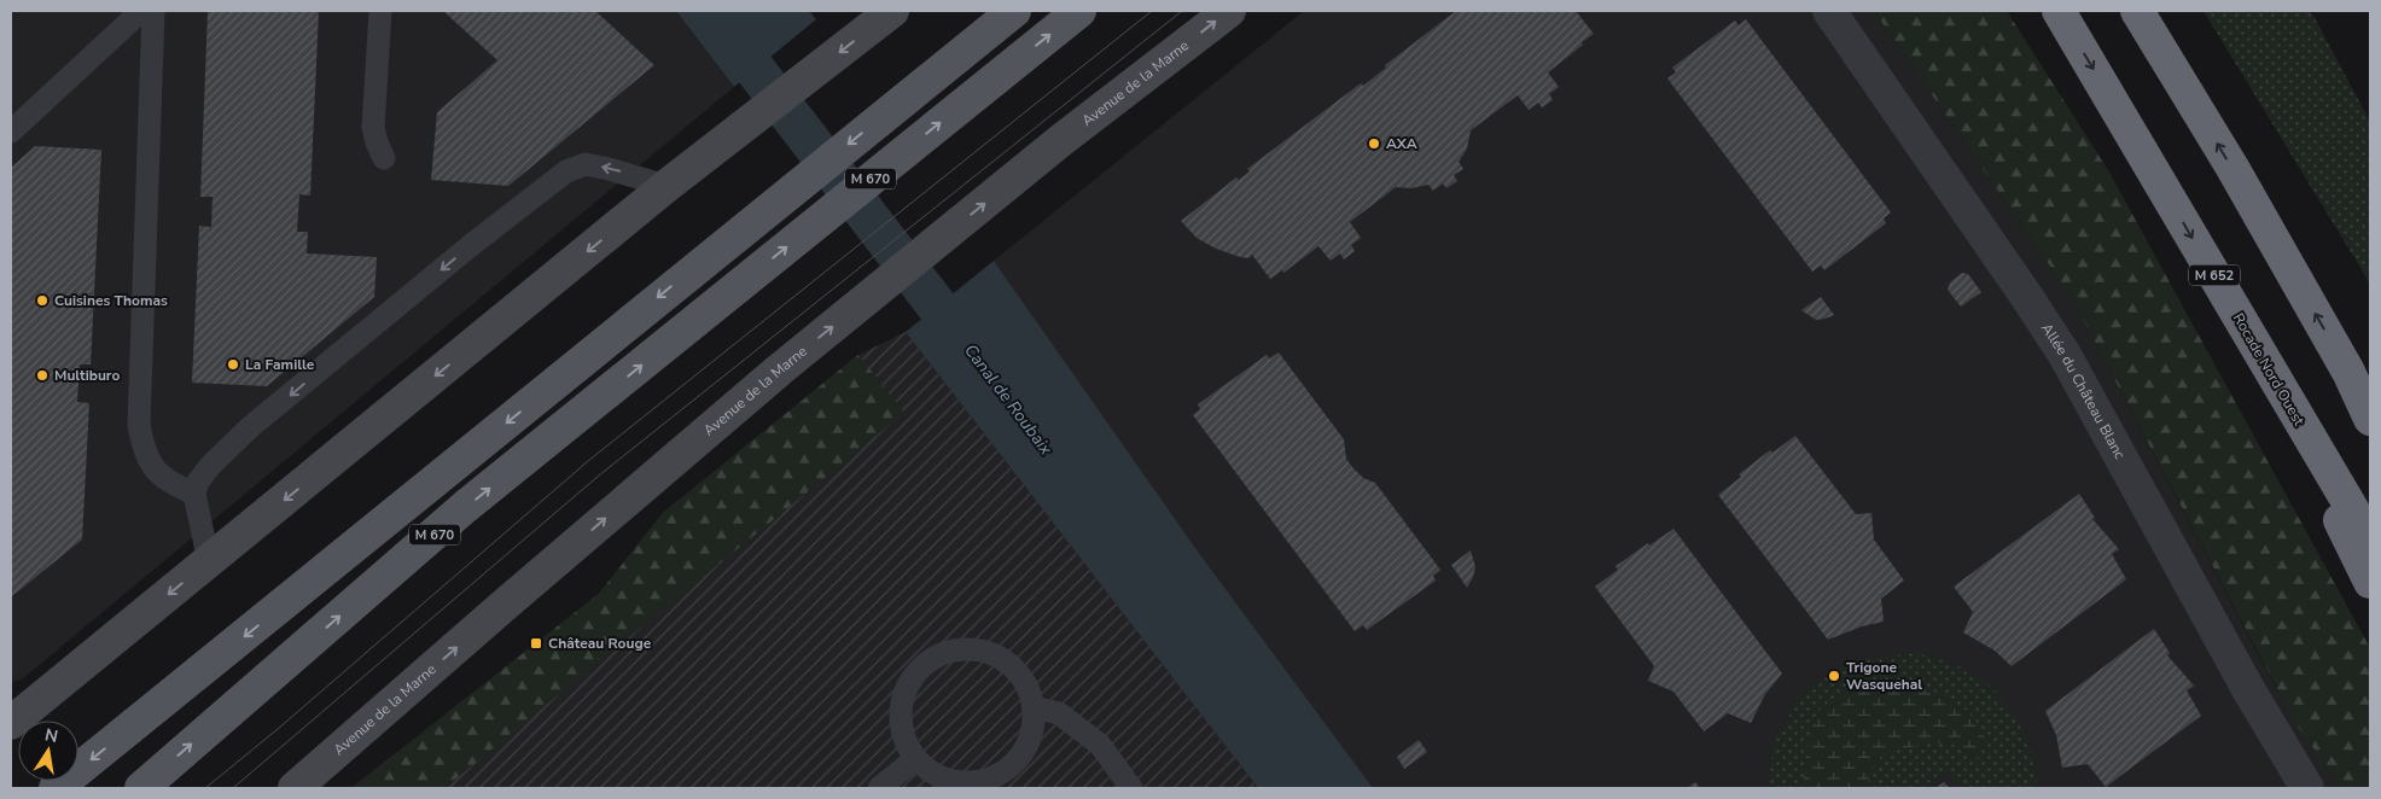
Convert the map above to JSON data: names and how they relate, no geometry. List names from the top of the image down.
{
  "streets": {
    "highway": ["M 652", "Rocade Nord Ouest"],
    "main road": ["M 670"],
    "street": ["Avenue de la Marne", "Allée du Château Blanc"]
  },
  "water": ["Canal de Roubaix"],
  "places": {
    "other": [
      "AXA",
      "Cuisines Thomas",
      "La Famille",
      "Multiburo",
      "Trigone Wasquehal"
    ],
    "transit": ["Château Rouge"]
  },
  "north": "top"
}
